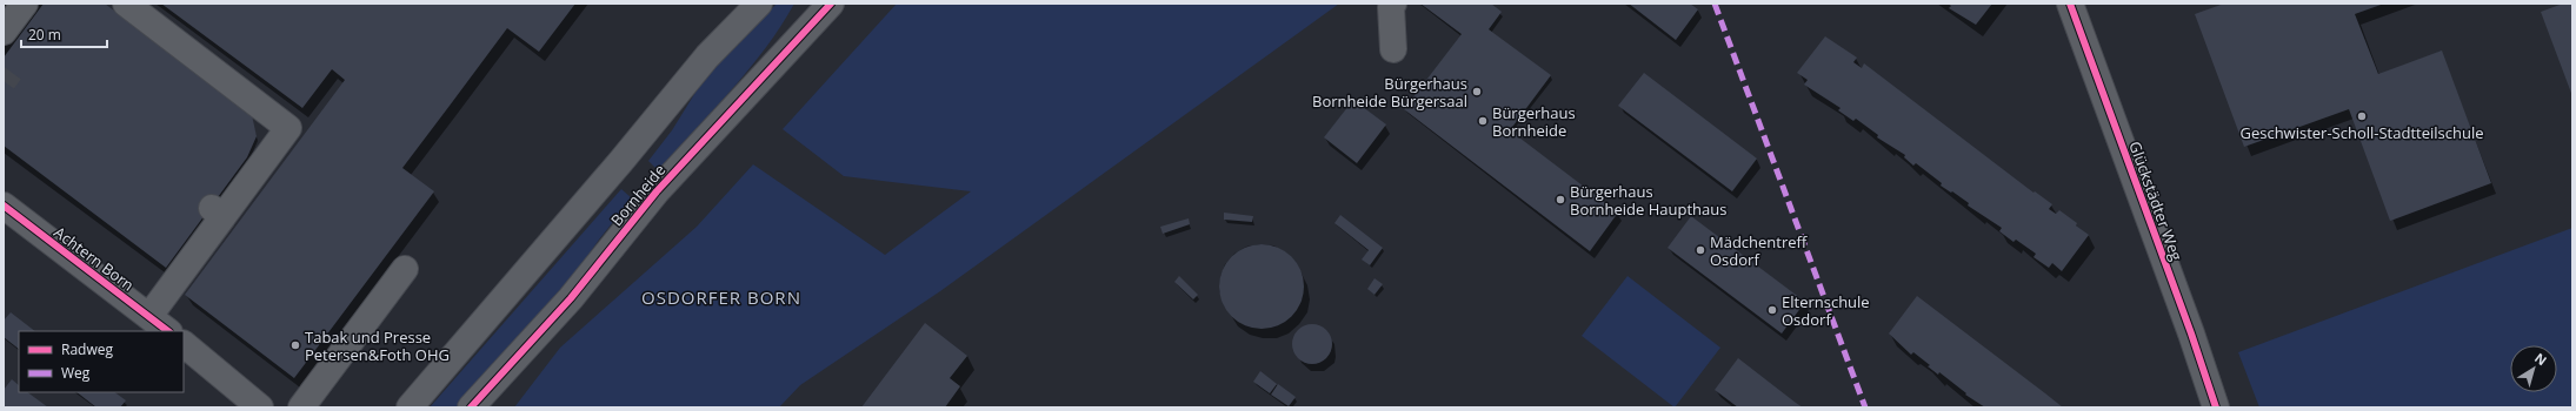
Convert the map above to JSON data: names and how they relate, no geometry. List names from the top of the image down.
{
  "streets": {
    "street": ["Bornheide", "Glückstädter Weg", "Achtern Born"]
  },
  "districts": ["OSDORFER BORN"],
  "places": [
    "Bürgerhaus Bornheide Bürgersaal",
    "Geschwister-Scholl-Stadtteilschule",
    "Bürgerhaus Bornheide",
    "Bürgerhaus Bornheide Haupthaus",
    "Mädchentreff Osdorf",
    "Elternschule Osdorf",
    "Tabak und Presse Petersen&Foth OHG"
  ],
  "legend": ["Radweg", "Weg"],
  "scale_bar": "20 m",
  "north": "top right"
}
